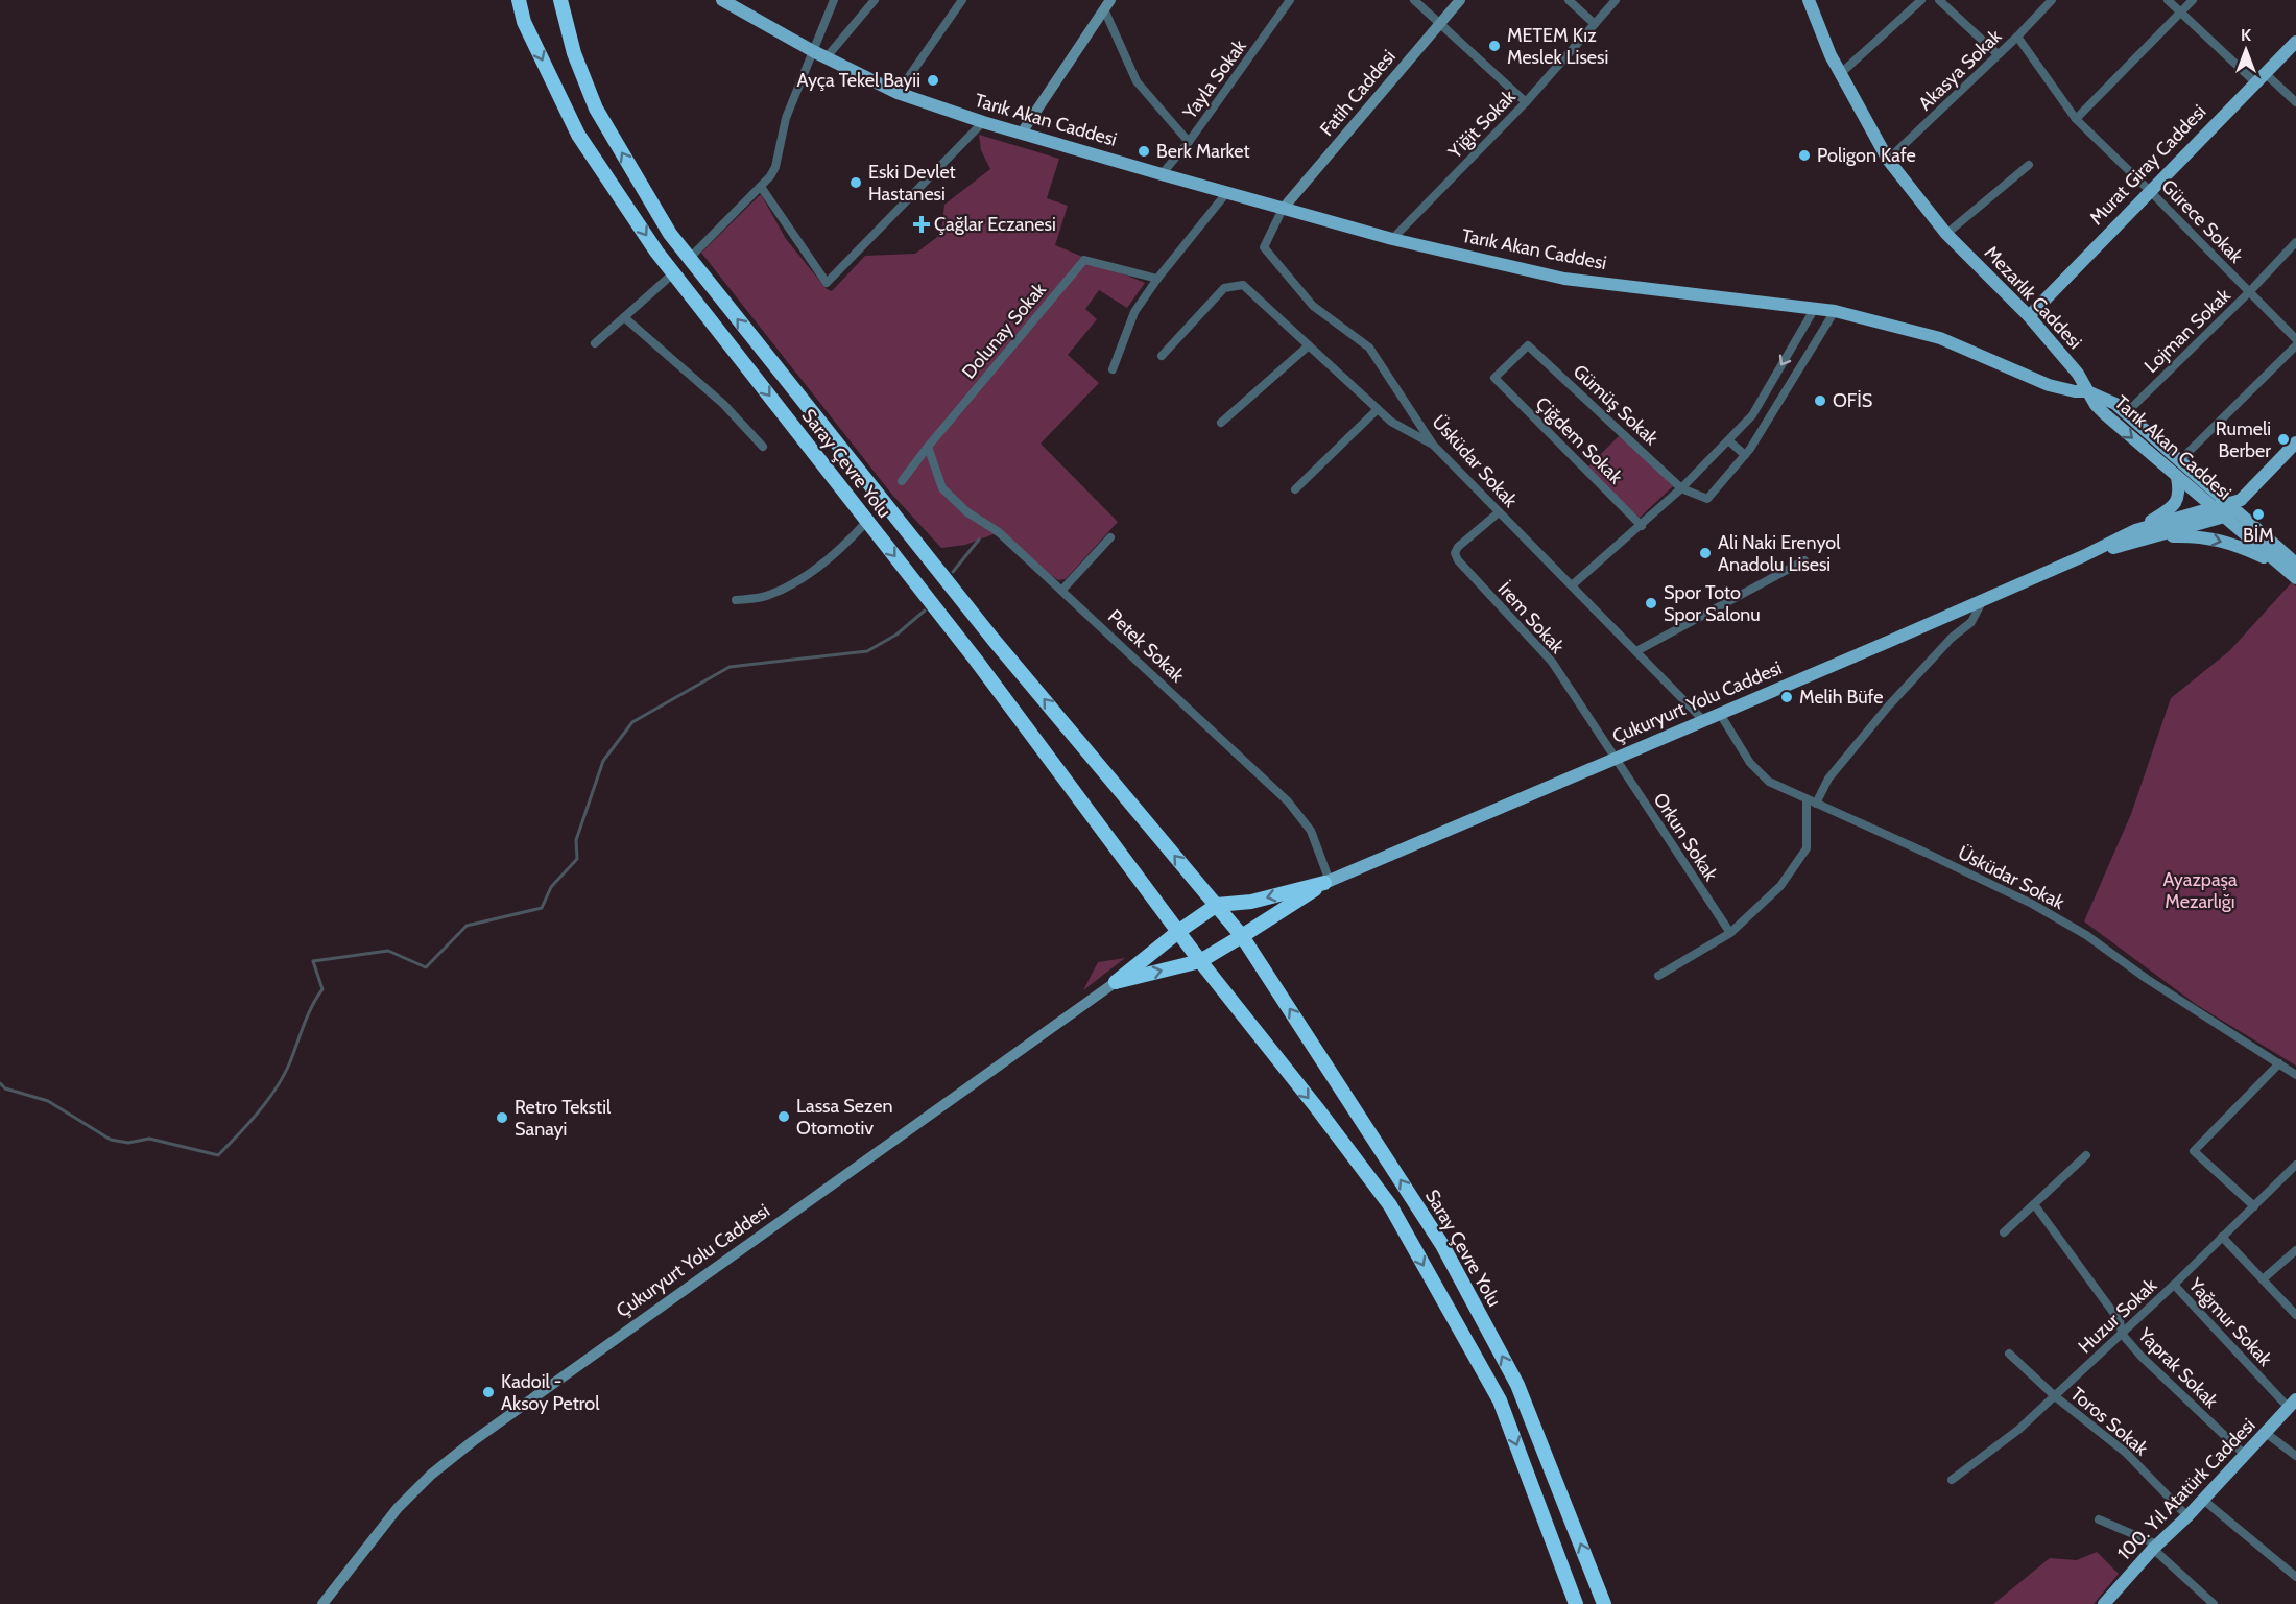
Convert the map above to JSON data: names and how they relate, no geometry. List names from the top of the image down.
{
  "streets": {
    "highway": ["Saray Çevre Yolu"],
    "main road": [
      "Fatih Caddesi",
      "Tarık Akan Caddesi",
      "Murat Giray Caddesi",
      "Mezarlık Caddesi",
      "Çukuryurt Yolu Caddesi",
      "100. Yıl Atatürk Caddesi"
    ],
    "street": [
      "Akasya Sokak",
      "Yayla Sokak",
      "Yiğit Sokak",
      "Gürece Sokak",
      "Dolunay Sokak",
      "Lojman Sokak",
      "Gümüş Sokak",
      "Çiğdem Sokak",
      "Üsküdar Sokak",
      "İrem Sokak",
      "Petek Sokak",
      "Orkun Sokak",
      "Huzur Sokak",
      "Yağmur Sokak",
      "Yaprak Sokak",
      "Toros Sokak"
    ]
  },
  "crossings": [
    ["Akasya Sokak", "Gürece Sokak"],
    ["Akasya Sokak", "Mezarlık Caddesi"],
    ["Yayla Sokak", "Tarık Akan Caddesi"],
    ["Fatih Caddesi", "Tarık Akan Caddesi"],
    ["Fatih Caddesi", "Üsküdar Sokak"],
    ["Tarık Akan Caddesi", "Yiğit Sokak"],
    ["Tarık Akan Caddesi", "Mezarlık Caddesi"],
    ["Tarık Akan Caddesi", "Üsküdar Sokak"],
    ["Tarık Akan Caddesi", "Çukuryurt Yolu Caddesi"],
    ["Murat Giray Caddesi", "Gürece Sokak"],
    ["Murat Giray Caddesi", "Mezarlık Caddesi"],
    ["Gürece Sokak", "Lojman Sokak"],
    ["Dolunay Sokak", "Petek Sokak"],
    ["Gümüş Sokak", "Çiğdem Sokak"],
    ["Üsküdar Sokak", "İrem Sokak"],
    ["Üsküdar Sokak", "Çukuryurt Yolu Caddesi"],
    ["İrem Sokak", "Çukuryurt Yolu Caddesi"],
    ["İrem Sokak", "Orkun Sokak"],
    ["Petek Sokak", "Çukuryurt Yolu Caddesi"],
    ["Çukuryurt Yolu Caddesi", "Orkun Sokak"],
    ["Huzur Sokak", "Yağmur Sokak"],
    ["Huzur Sokak", "Yaprak Sokak"],
    ["Huzur Sokak", "Toros Sokak"],
    ["Yağmur Sokak", "100. Yıl Atatürk Caddesi"],
    ["Yaprak Sokak", "100. Yıl Atatürk Caddesi"],
    ["Toros Sokak", "100. Yıl Atatürk Caddesi"]
  ],
  "parks": ["Ayazpaşa Mezarlığı"],
  "places": {
    "other": [
      "METEM Kız Meslek Lisesi",
      "Ayça Tekel Bayii",
      "Berk Market",
      "Poligon Kafe",
      "Eski Devlet Hastanesi",
      "OFİS",
      "Rumeli Berber",
      "BİM",
      "Ali Naki Erenyol Anadolu Lisesi",
      "Spor Toto Spor Salonu",
      "Melih Büfe",
      "Lassa Sezen Otomotiv",
      "Retro Tekstil Sanayi",
      "Kadoil - Aksoy Petrol"
    ],
    "health": ["Çağlar Eczanesi"]
  },
  "north": "top"
}
